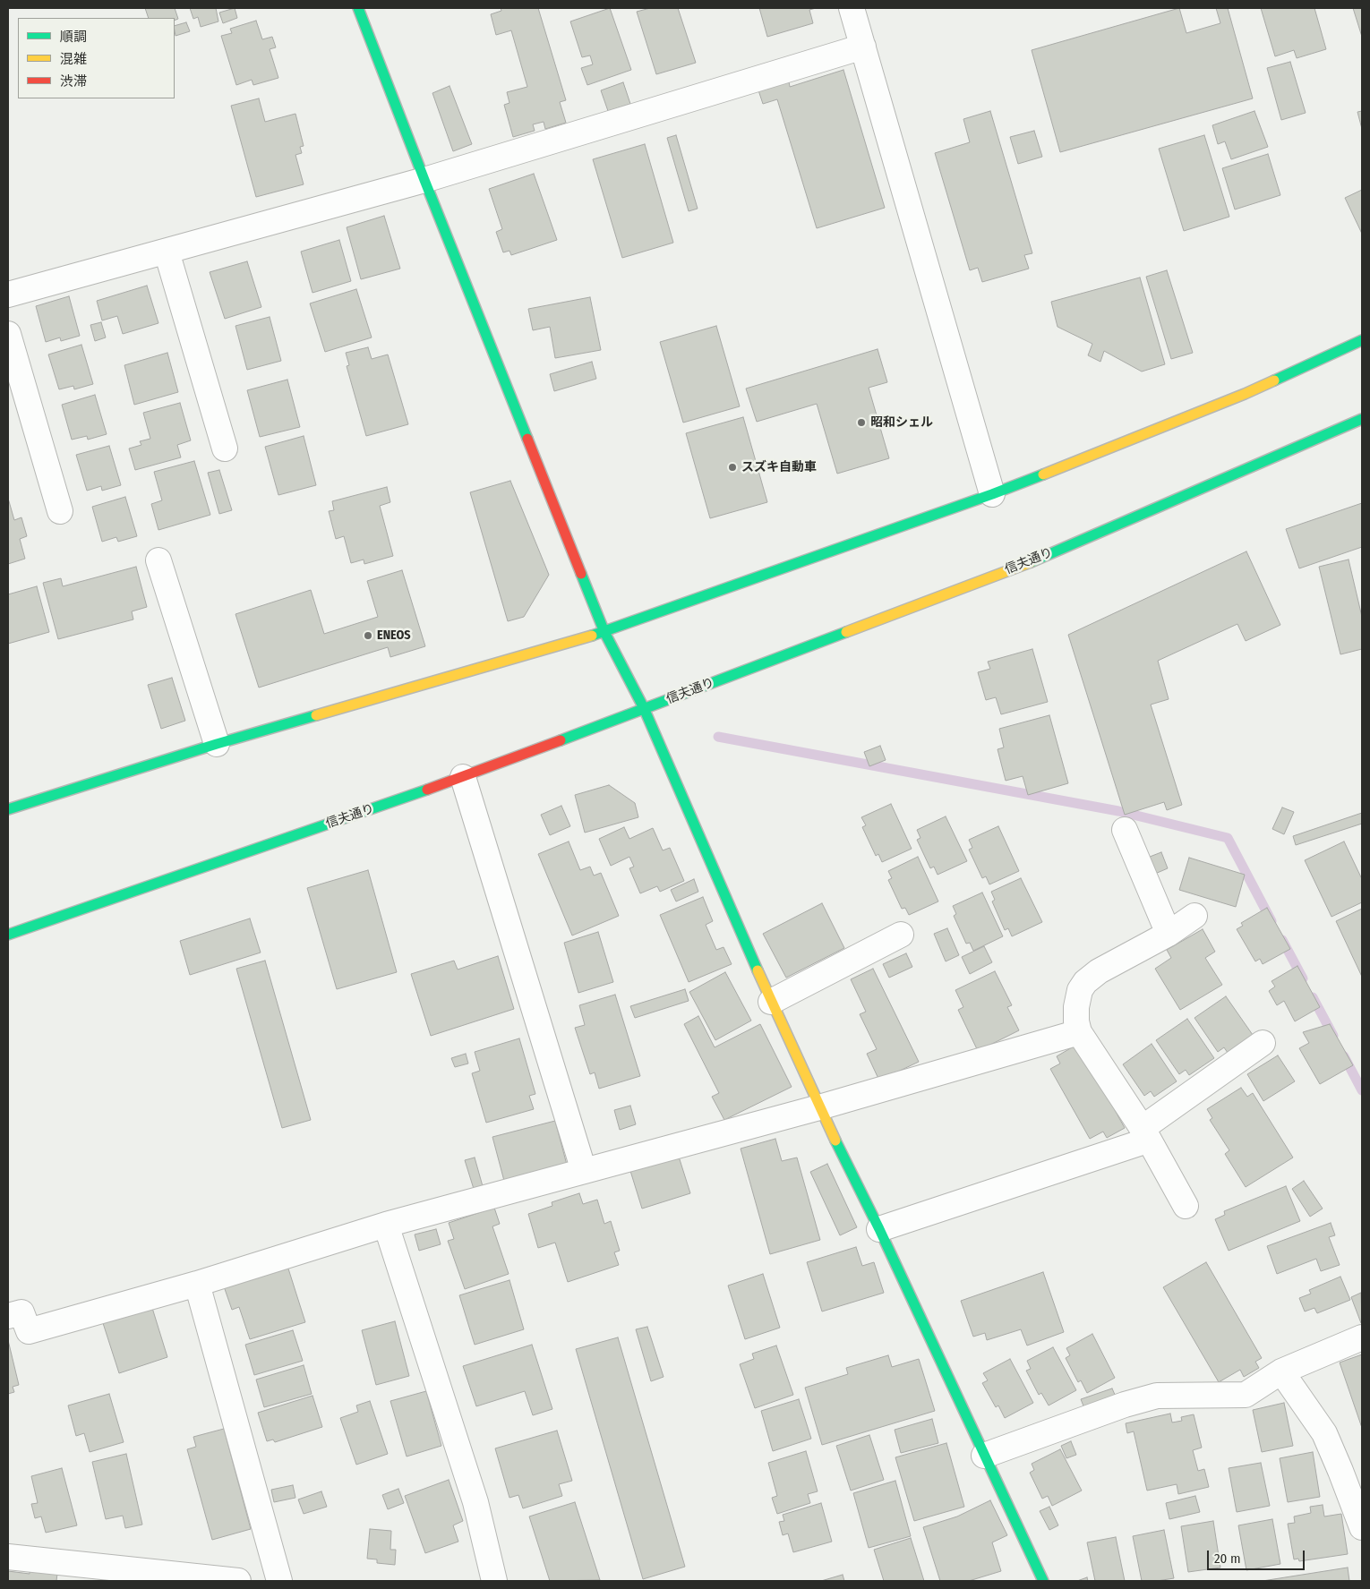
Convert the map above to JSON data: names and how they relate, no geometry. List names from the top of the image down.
{
  "streets": {
    "main road": ["信夫通り"]
  },
  "places": ["昭和シェル", "スズキ自動車", "ENEOS"],
  "legend": ["順調", "混雑", "渋滞"],
  "scale_bar": "20 m"
}
